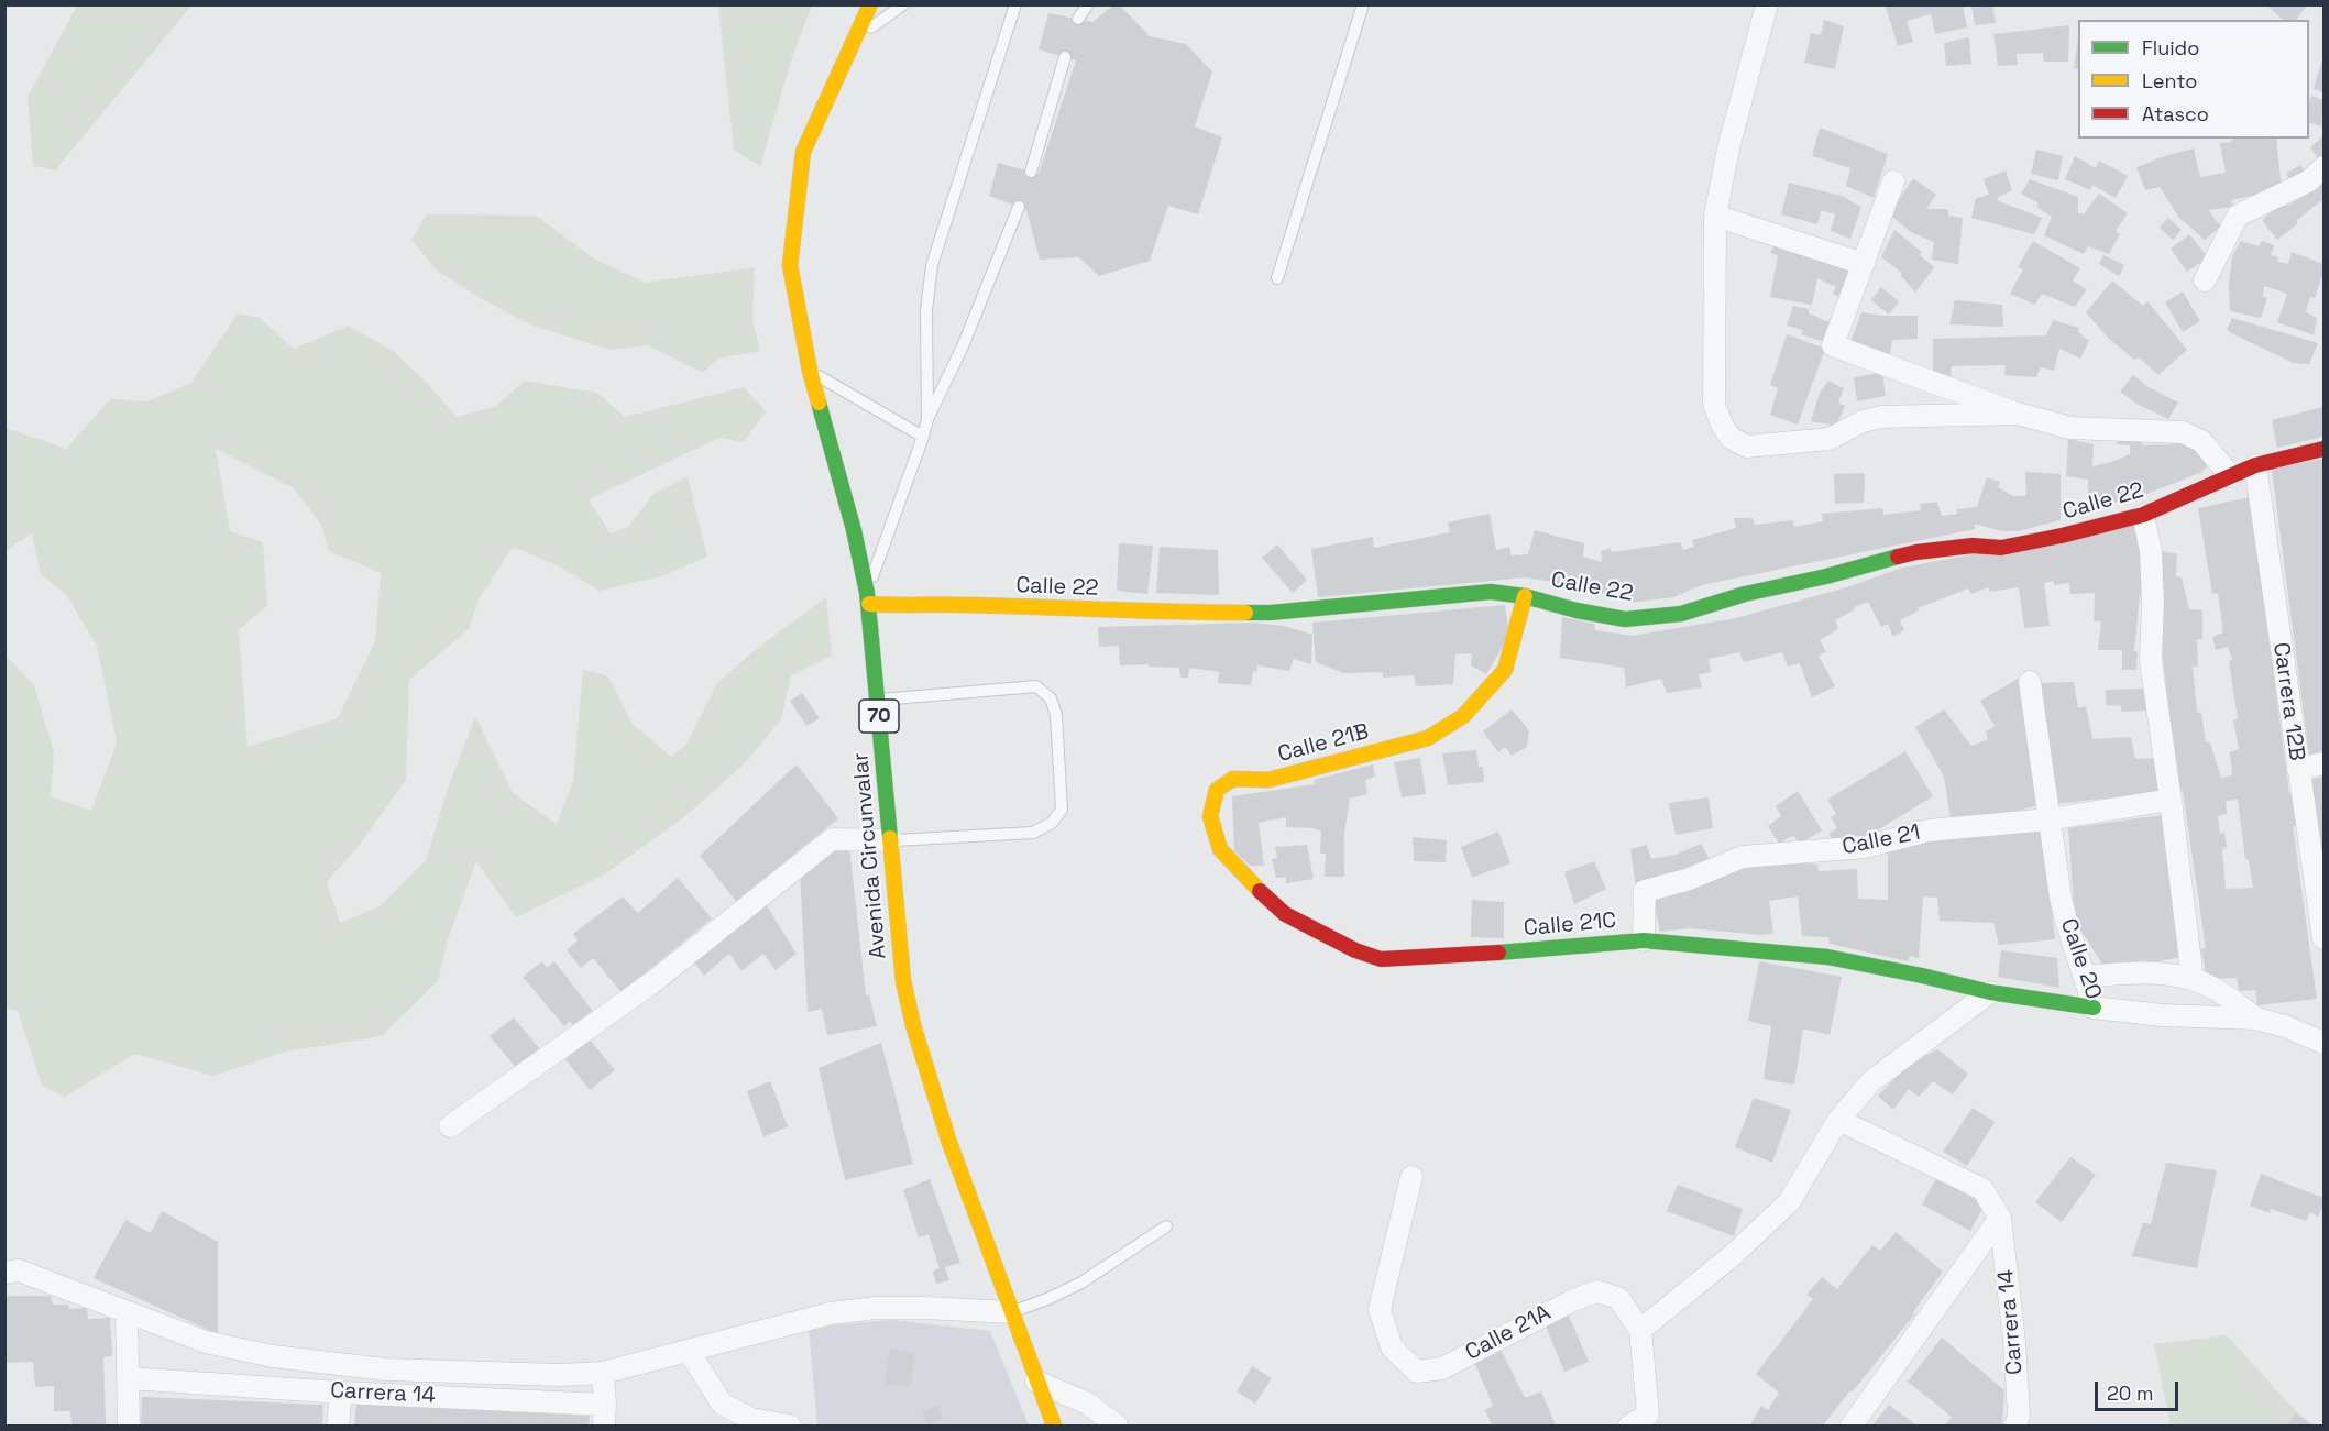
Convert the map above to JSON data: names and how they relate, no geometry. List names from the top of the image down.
{
  "streets": {
    "street": [
      "Calle 22",
      "Carrera 12B",
      "70",
      "Calle 21B",
      "Calle 21",
      "Avenida Circunvalar",
      "Calle 21C",
      "Calle 20",
      "Carrera 14",
      "Calle 21A"
    ]
  },
  "crossings": [
    ["Calle 22", "Carrera 12B"],
    ["Calle 22", "Calle 21B"],
    ["Calle 22", "Avenida Circunvalar"],
    ["Calle 21B", "Calle 21C"],
    ["Calle 21", "Calle 21C"],
    ["Calle 21", "Calle 20"],
    ["Calle 21C", "Calle 20"]
  ],
  "legend": ["Fluido", "Lento", "Atasco"],
  "scale_bar": "20 m"
}
